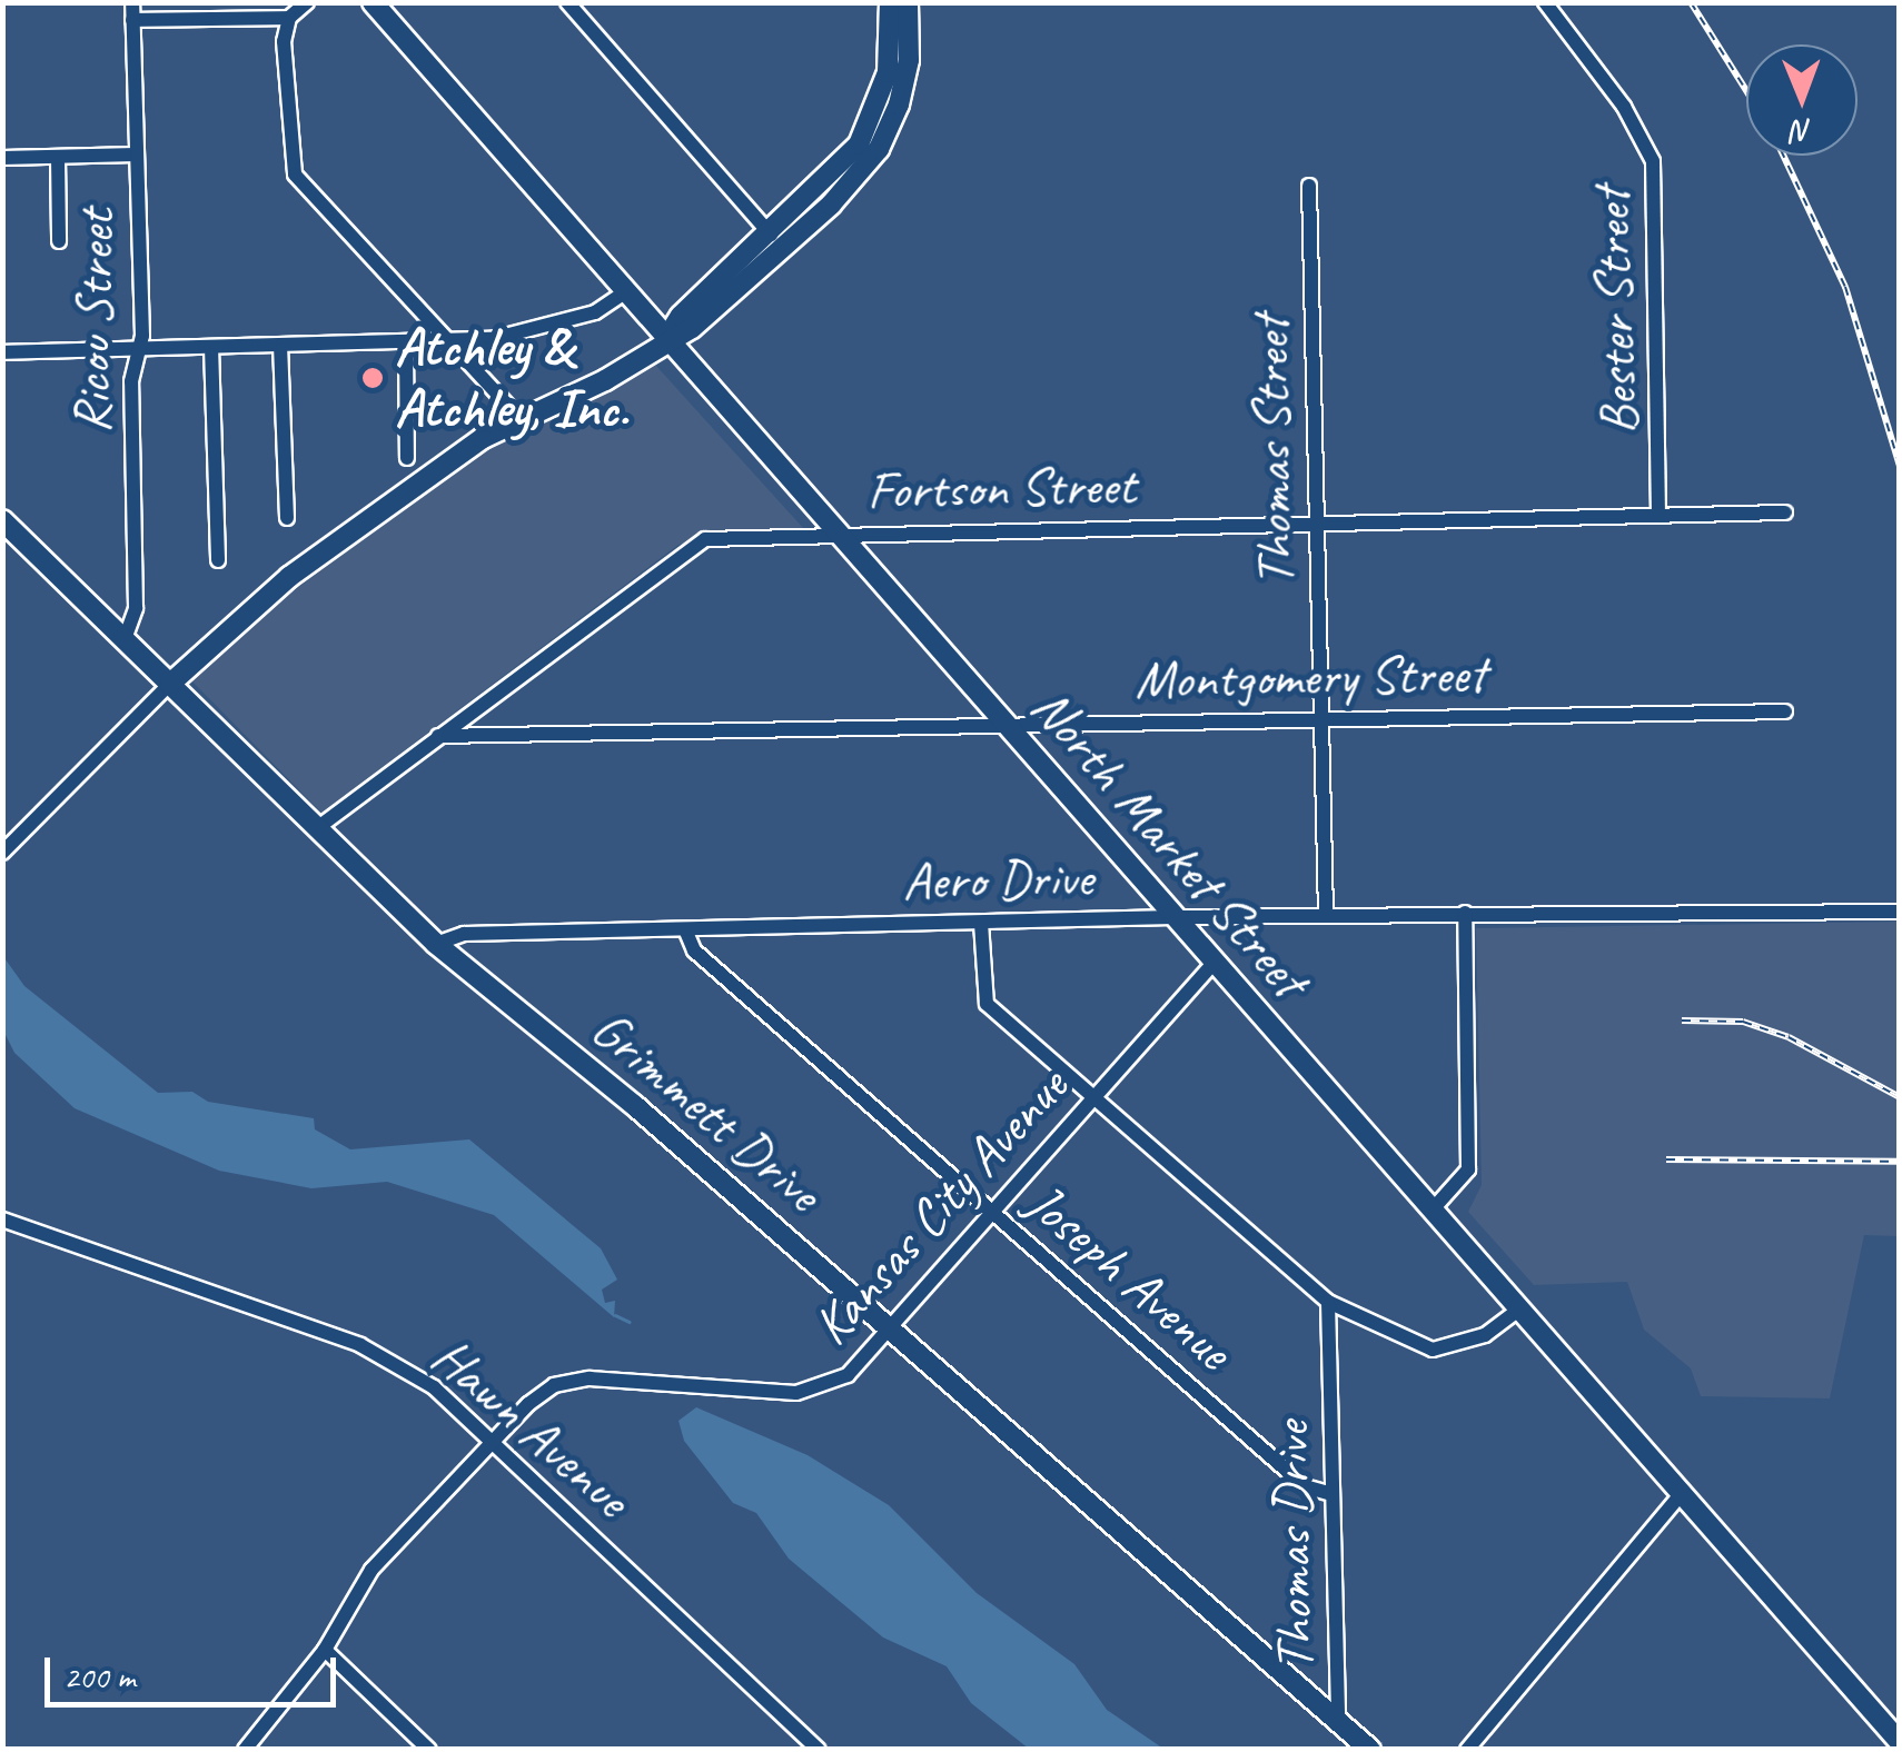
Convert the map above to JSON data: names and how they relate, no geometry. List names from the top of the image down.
{
  "streets": {
    "main road": ["North Market Street", "Grimmett Drive"],
    "street": [
      "Bester Street",
      "Ricou Street",
      "Thomas Street",
      "Fortson Street",
      "Montgomery Street",
      "Aero Drive",
      "Kansas City Avenue",
      "Joseph Avenue",
      "Hawn Avenue",
      "Thomas Drive"
    ]
  },
  "crossings": [
    ["Bester Street", "Fortson Street"],
    ["Ricou Street", "Grimmett Drive"],
    ["Thomas Street", "Fortson Street"],
    ["Thomas Street", "Montgomery Street"],
    ["Thomas Street", "Aero Drive"],
    ["Fortson Street", "Montgomery Street"],
    ["Fortson Street", "North Market Street"],
    ["Fortson Street", "Grimmett Drive"],
    ["Montgomery Street", "North Market Street"],
    ["North Market Street", "Aero Drive"],
    ["North Market Street", "Kansas City Avenue"],
    ["Aero Drive", "Grimmett Drive"],
    ["Aero Drive", "Joseph Avenue"],
    ["Grimmett Drive", "Kansas City Avenue"],
    ["Grimmett Drive", "Thomas Drive"],
    ["Kansas City Avenue", "Joseph Avenue"],
    ["Kansas City Avenue", "Hawn Avenue"],
    ["Joseph Avenue", "Thomas Drive"]
  ],
  "places": ["Atchley & Atchley, Inc."],
  "scale_bar": "200 m",
  "north": "bottom"
}
